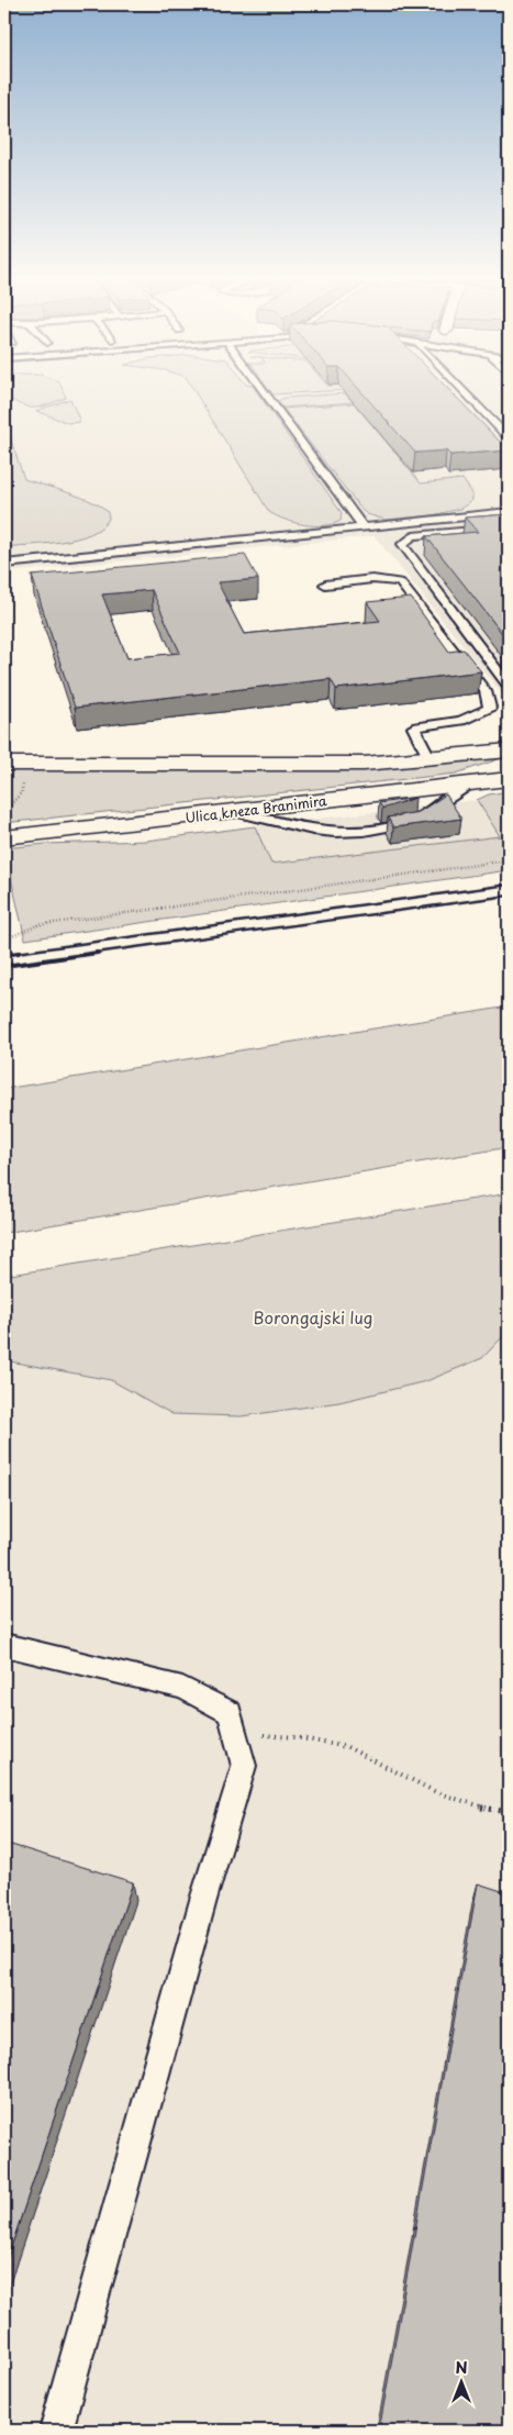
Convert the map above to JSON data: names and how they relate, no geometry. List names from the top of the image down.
{
  "streets": {
    "street": ["Ulica kneza Branimira"]
  },
  "parks": ["Borongajski lug"],
  "north": "top"
}
